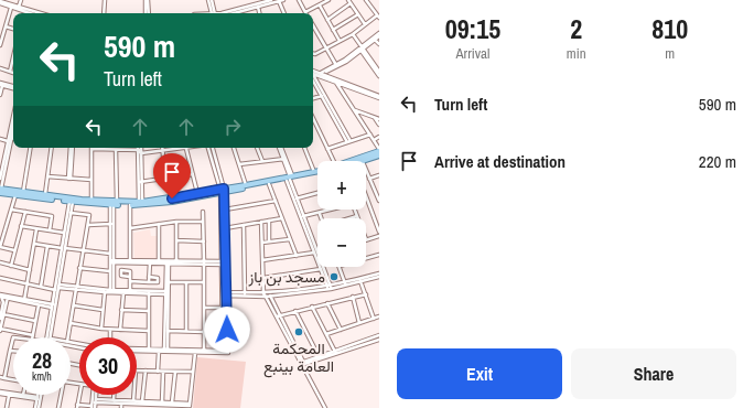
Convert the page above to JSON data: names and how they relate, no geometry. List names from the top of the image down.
{
  "places": ["مسجد بن باز", "المحكمة العامة بينبع"],
  "page": {
    "eta": [
      "09:15",
      "Arrival",
      "2",
      "min",
      "810",
      "m"
    ],
    "turn": ["590 m", "Turn left"],
    "list": [
      {
        "name": "Turn left",
        "value": "590 m"
      },
      {
        "name": "Arrive at destination",
        "value": "220 m"
      }
    ],
    "map_buttons": ["+", "−"],
    "speed": "28 km/h",
    "limit": "30",
    "buttons": ["Exit", "Share"]
  }
}
